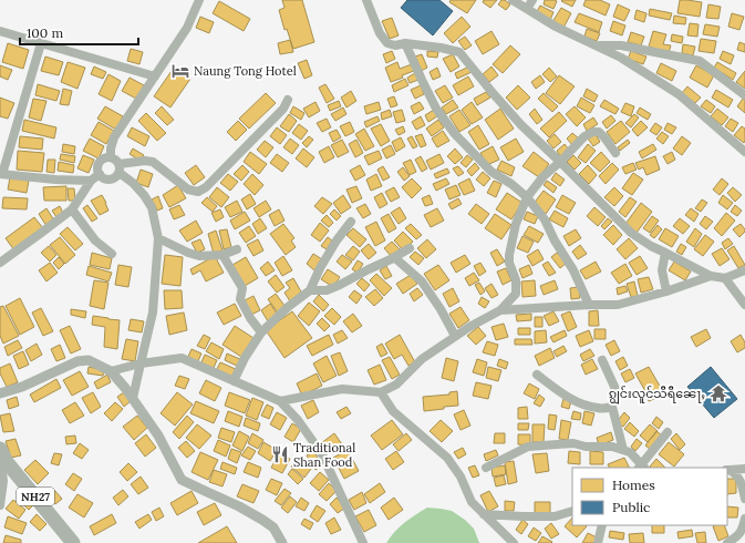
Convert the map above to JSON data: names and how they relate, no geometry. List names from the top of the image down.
{
  "streets": {
    "highway": ["NH27"]
  },
  "places": {
    "hotel": ["Naung Tong Hotel"],
    "temple": ["ၵျွင်းလူင်သီရီၼေႃႇ"],
    "restaurant": ["Traditional Shan Food"]
  },
  "legend": ["Homes", "Public"],
  "scale_bar": "100 m"
}
